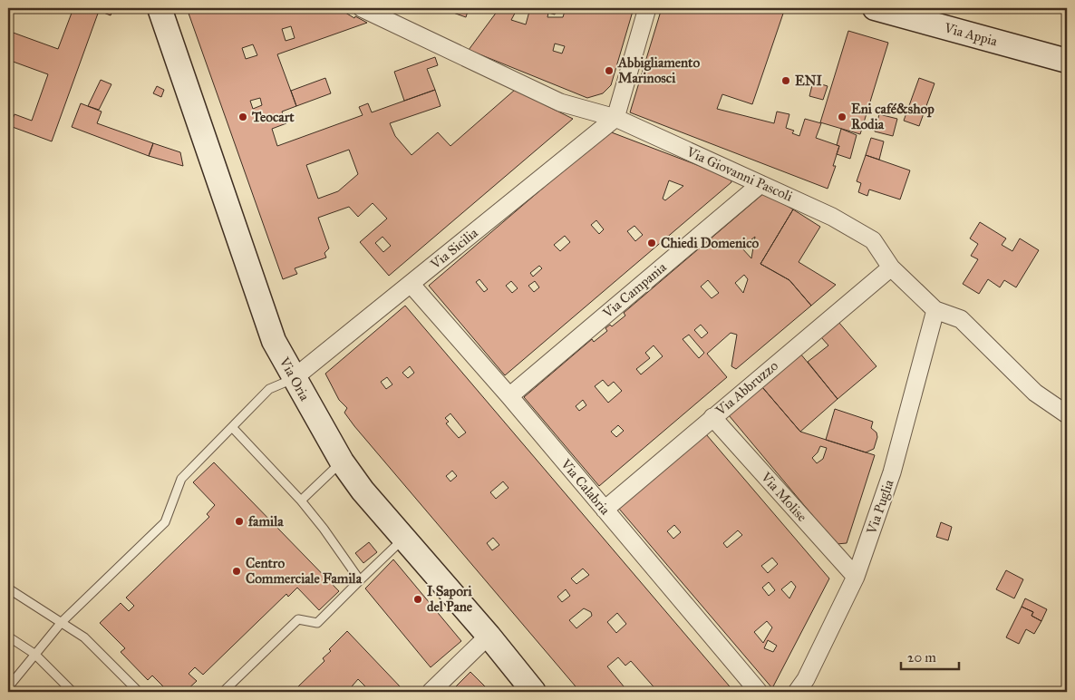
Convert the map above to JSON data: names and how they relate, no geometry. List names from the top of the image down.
{
  "streets": {
    "main road": ["Via Appia", "Via Oria"],
    "street": [
      "Via Giovanni Pascoli",
      "Via Sicilia",
      "Via Campania",
      "Via Abbruzzo",
      "Via Calabria",
      "Via Molise",
      "Via Puglia"
    ]
  },
  "crossings": [
    ["Via Giovanni Pascoli", "Via Sicilia"],
    ["Via Giovanni Pascoli", "Via Campania"],
    ["Via Giovanni Pascoli", "Via Abbruzzo"],
    ["Via Giovanni Pascoli", "Via Puglia"],
    ["Via Sicilia", "Via Oria"],
    ["Via Sicilia", "Via Calabria"],
    ["Via Campania", "Via Calabria"],
    ["Via Abbruzzo", "Via Calabria"],
    ["Via Abbruzzo", "Via Molise"],
    ["Via Molise", "Via Puglia"]
  ],
  "places": [
    "Abbigliamento Marinosci",
    "ENI",
    "Teocart",
    "Eni café&shop Rodia",
    "Chiedi Domenico",
    "famila",
    "Centro Commerciale Famila",
    "I Sapori del Pane"
  ],
  "scale_bar": "20 m"
}
